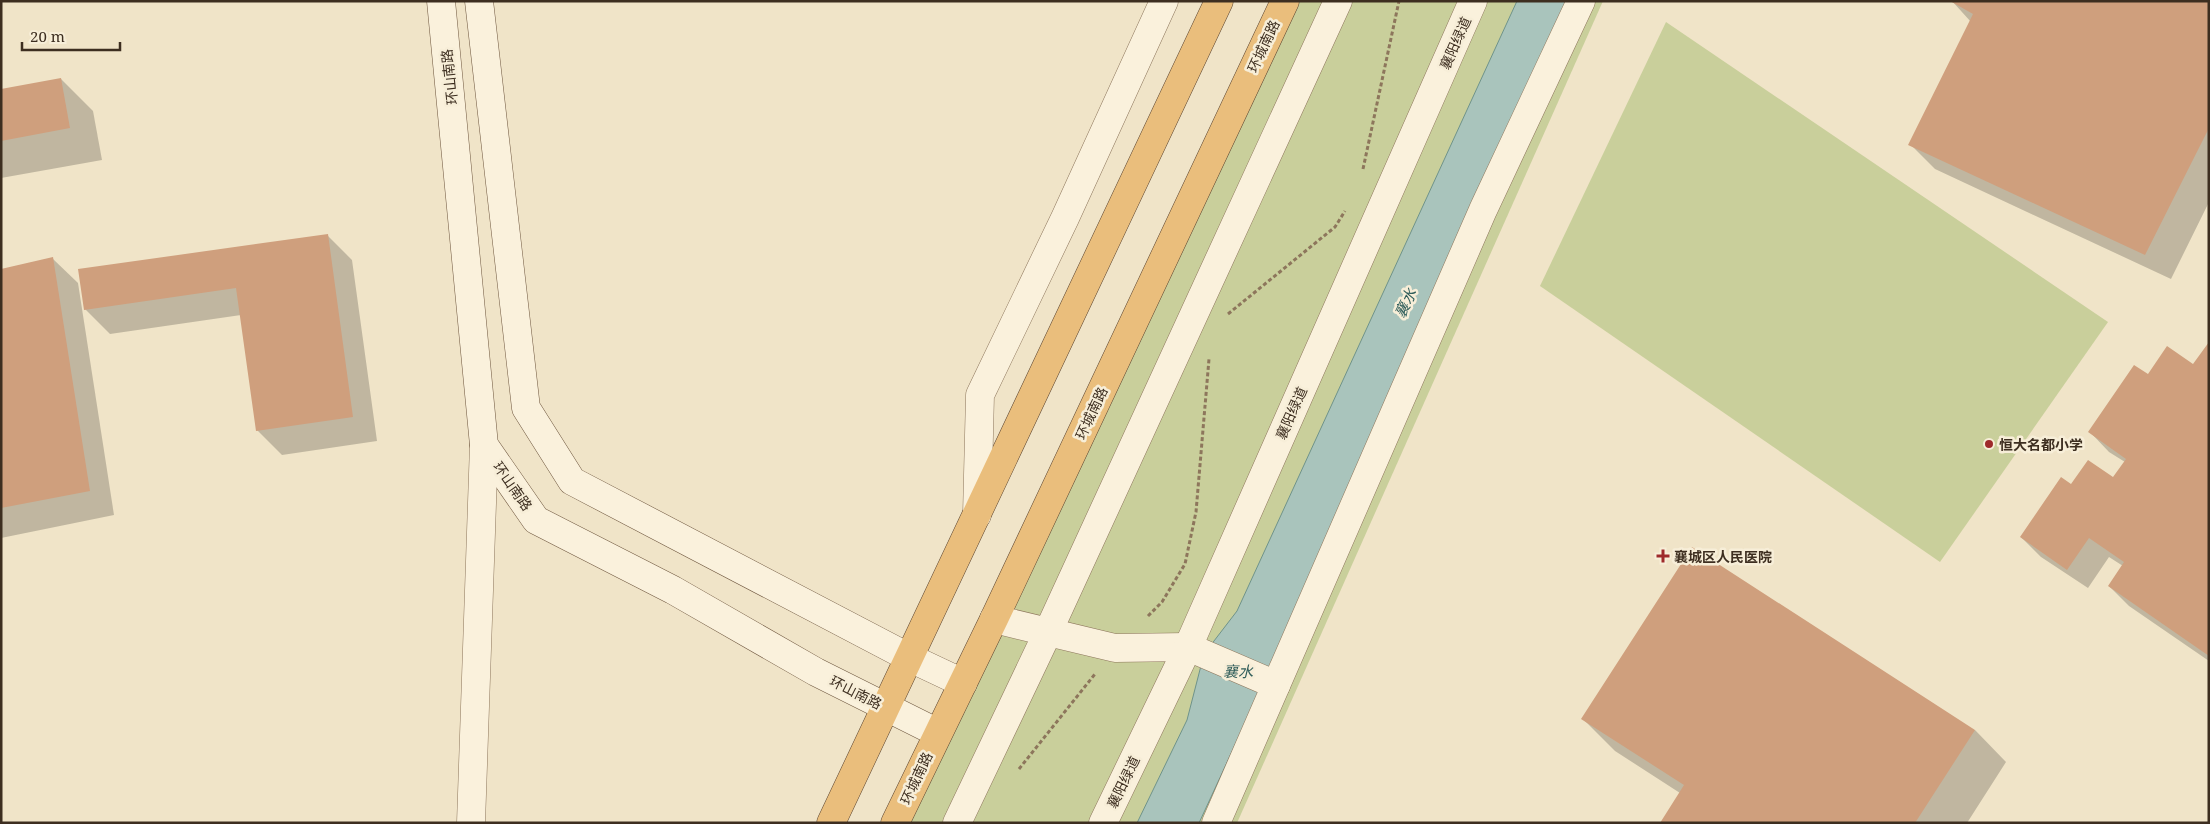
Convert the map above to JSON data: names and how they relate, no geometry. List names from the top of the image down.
{
  "streets": {
    "highway": ["环城南路"],
    "street": ["襄阳绿道", "环山南路"]
  },
  "crossings": [
    ["环城南路", "环山南路"]
  ],
  "water": ["襄水"],
  "places": {
    "other": ["恒大名都小学"],
    "health": ["襄城区人民医院"]
  },
  "scale_bar": "20 m"
}
